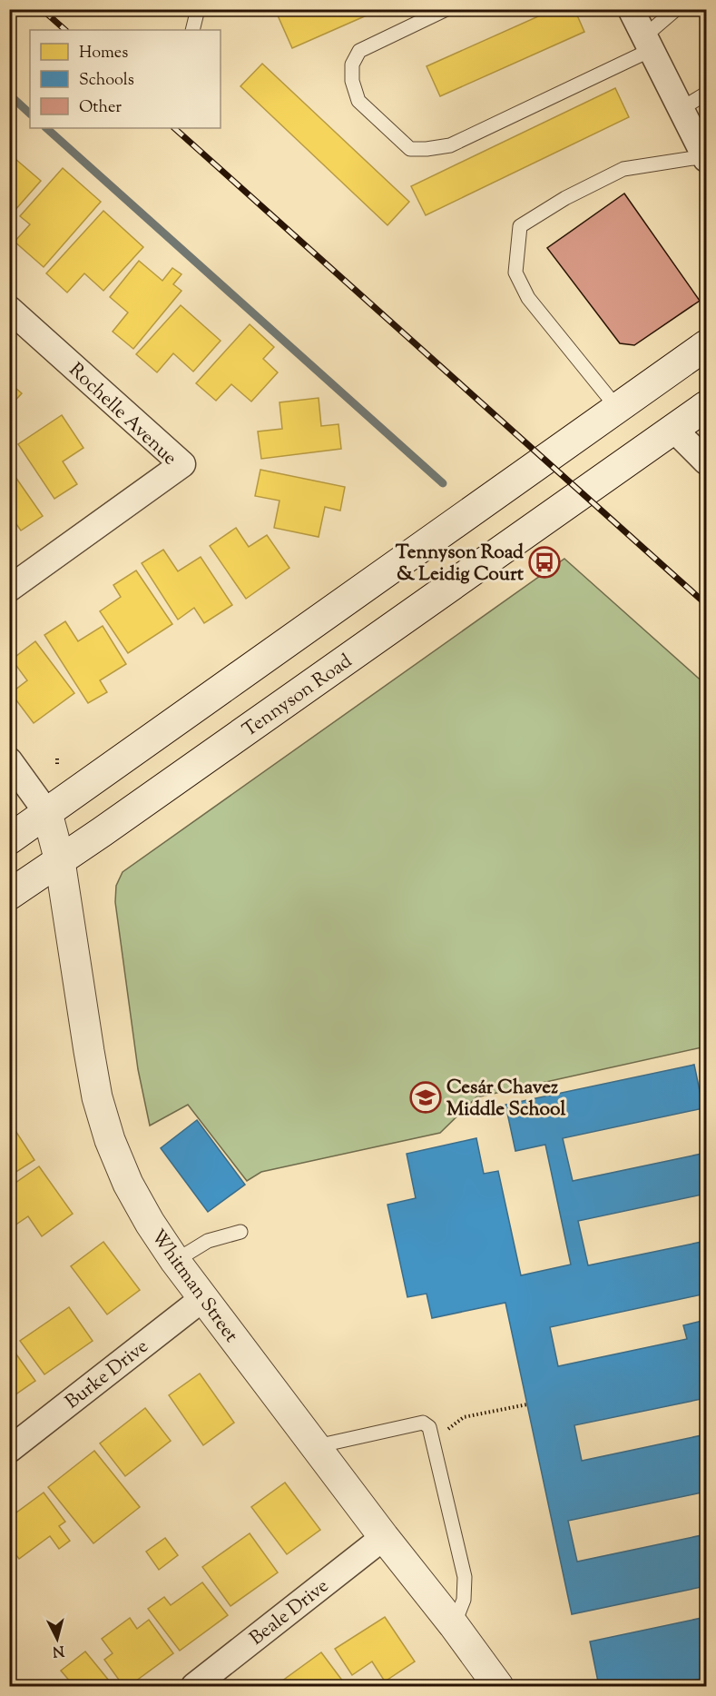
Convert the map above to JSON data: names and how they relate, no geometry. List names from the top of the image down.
{
  "streets": {
    "main road": ["Tennyson Road", "Whitman Street"],
    "street": ["Rochelle Avenue", "Burke Drive", "Beale Drive"]
  },
  "crossings": [
    ["Tennyson Road", "Whitman Street"],
    ["Whitman Street", "Burke Drive"],
    ["Whitman Street", "Beale Drive"]
  ],
  "places": {
    "bus stop": ["Tennyson Road & Leidig Court"],
    "school or university": ["Cesár Chavez Middle School"]
  },
  "legend": ["Homes", "Schools", "Other"],
  "north": "bottom"
}
